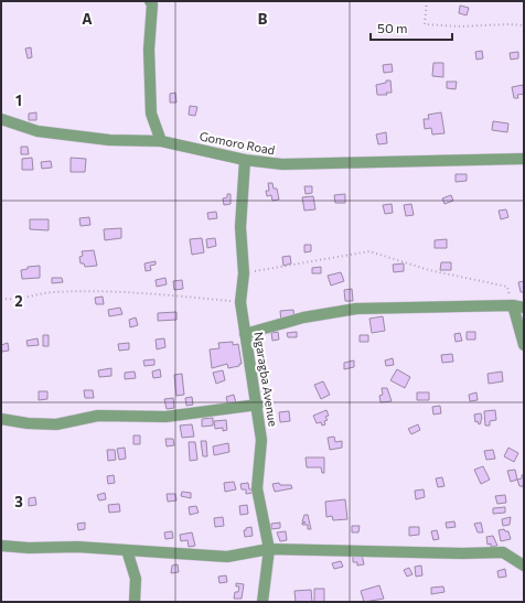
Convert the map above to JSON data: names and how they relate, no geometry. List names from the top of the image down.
{
  "streets": {
    "street": ["Gomoro Road", "Ngaragba Avenue"]
  },
  "crossings": [
    ["Gomoro Road", "Ngaragba Avenue"]
  ],
  "scale_bar": "50 m",
  "grid": {
    "columns": ["A", "B"],
    "rows": ["1", "2", "3"]
  }
}
